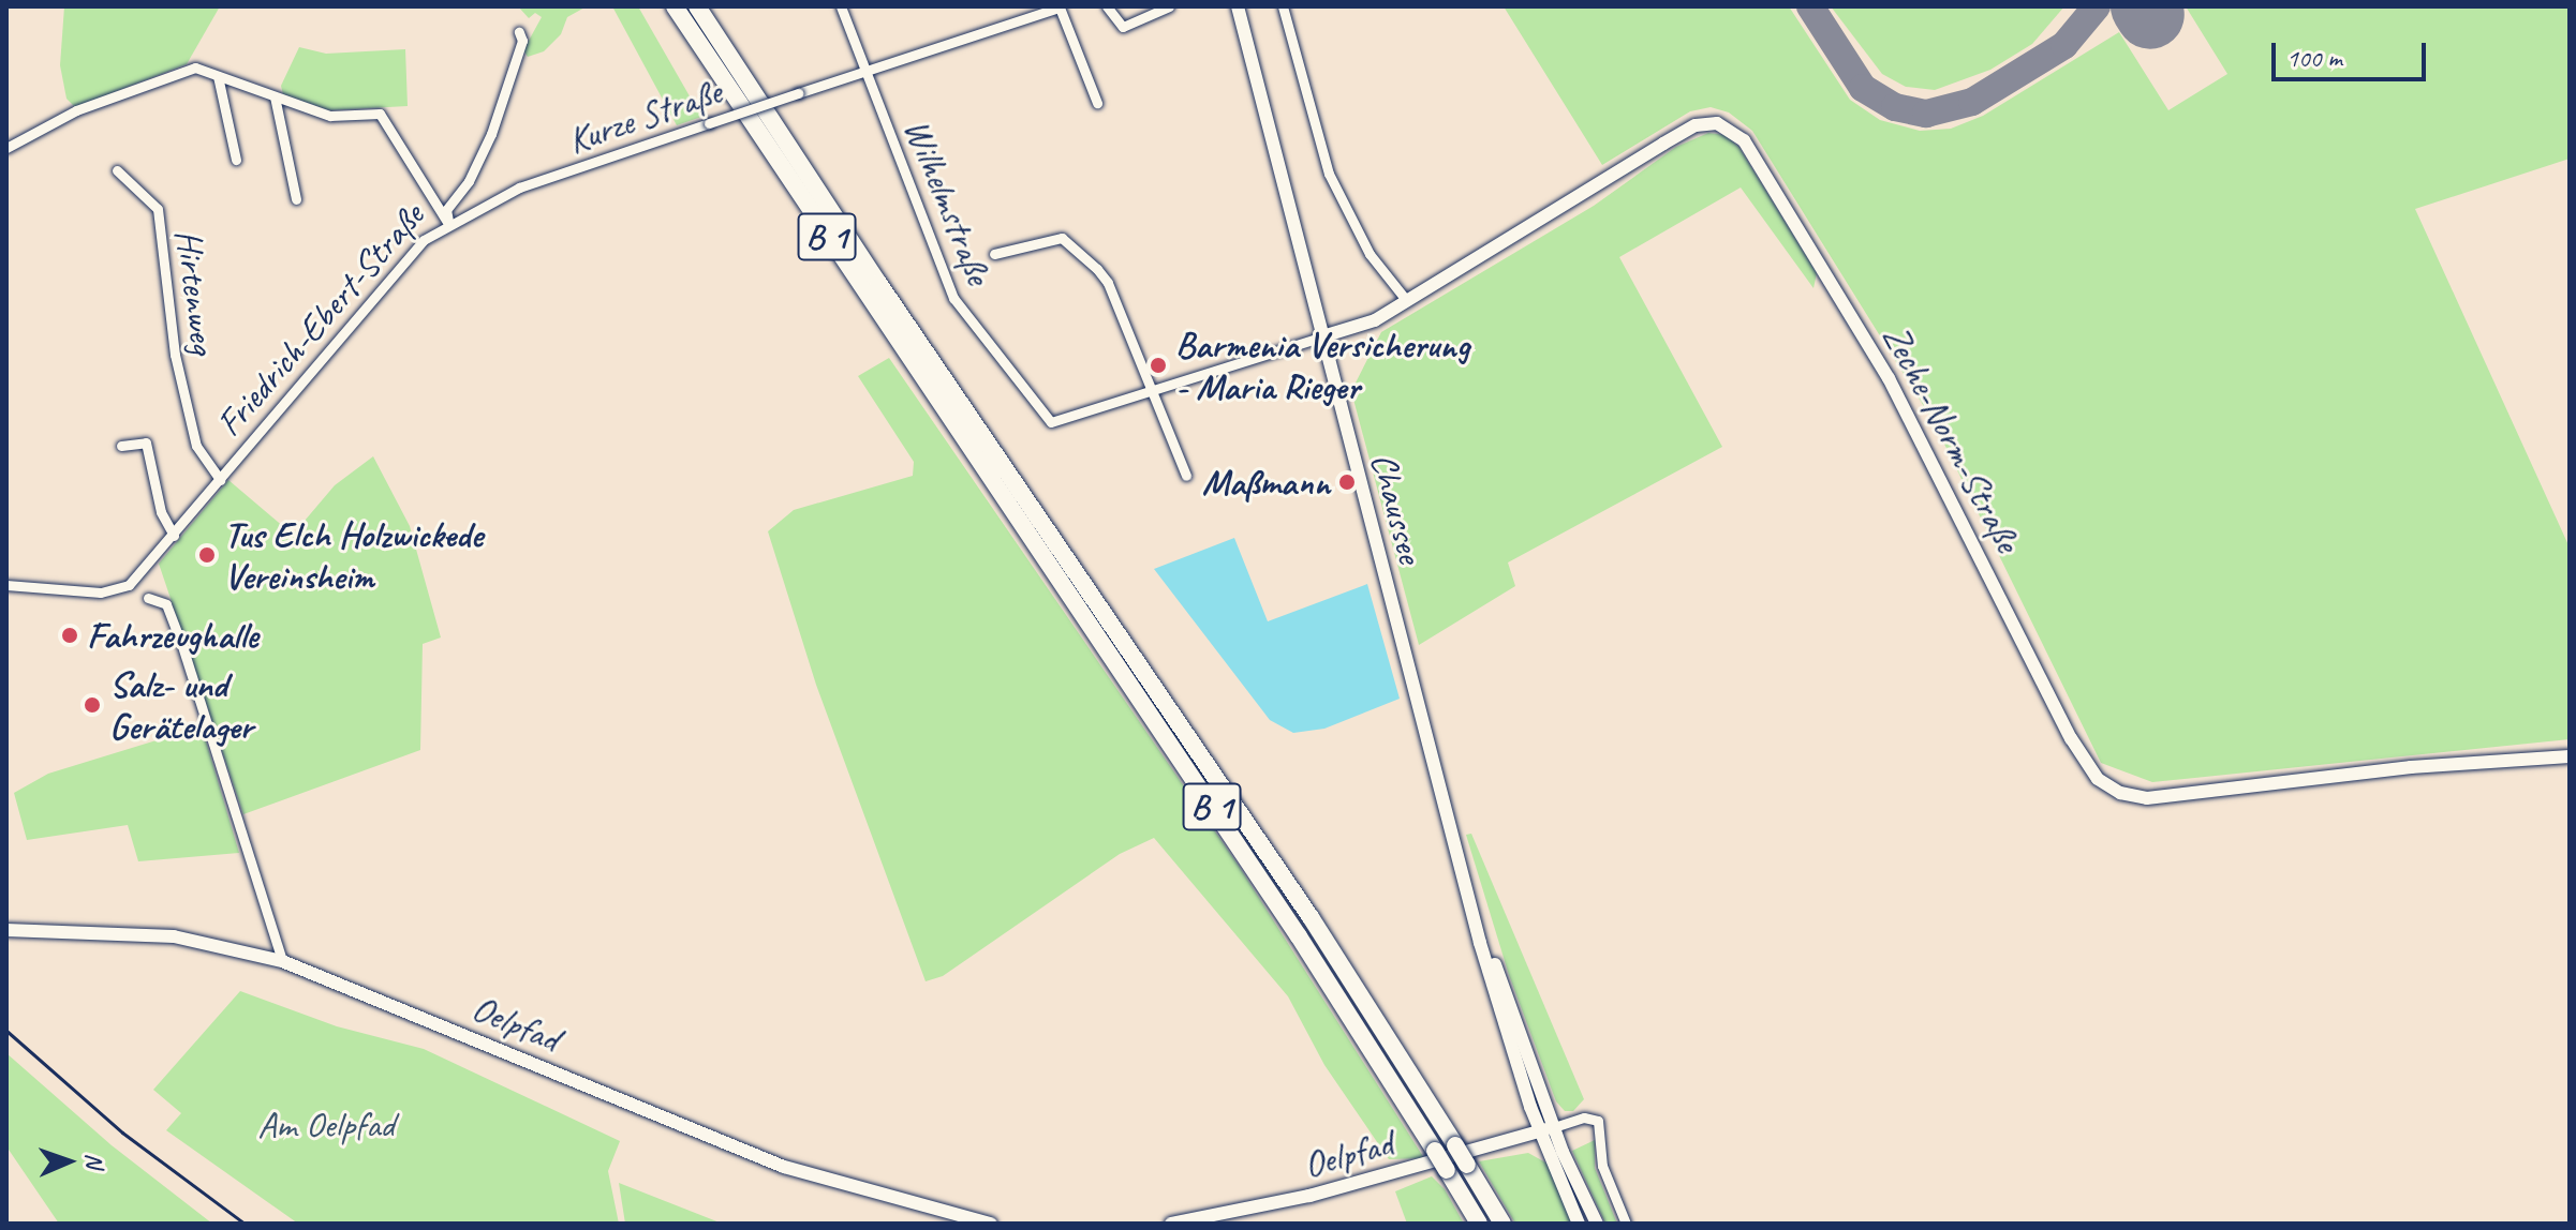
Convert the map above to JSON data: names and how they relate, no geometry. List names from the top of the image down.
{
  "streets": {
    "highway": ["B 1"],
    "main road": ["Zeche-Norm-Straße", "Chaussee", "Oelpfad"],
    "street": [
      "Kurze Straße",
      "Wilhelmstraße",
      "Hirtenweg",
      "Friedrich-Ebert-Straße"
    ]
  },
  "crossings": [
    ["Kurze Straße", "Wilhelmstraße"],
    ["Kurze Straße", "Friedrich-Ebert-Straße"],
    ["Wilhelmstraße", "Zeche-Norm-Straße"],
    ["Wilhelmstraße", "Chaussee"],
    ["Hirtenweg", "Friedrich-Ebert-Straße"],
    ["Zeche-Norm-Straße", "Chaussee"],
    ["Chaussee", "Oelpfad"]
  ],
  "parks": ["Am Oelpfad"],
  "places": [
    "Barmenia Versicherung - Maria Rieger",
    "Maßmann",
    "Tus Elch Holzwickede Vereinsheim",
    "Fahrzeughalle",
    "Salz- und Gerätelager"
  ],
  "scale_bar": "100 m",
  "north": "right"
}
